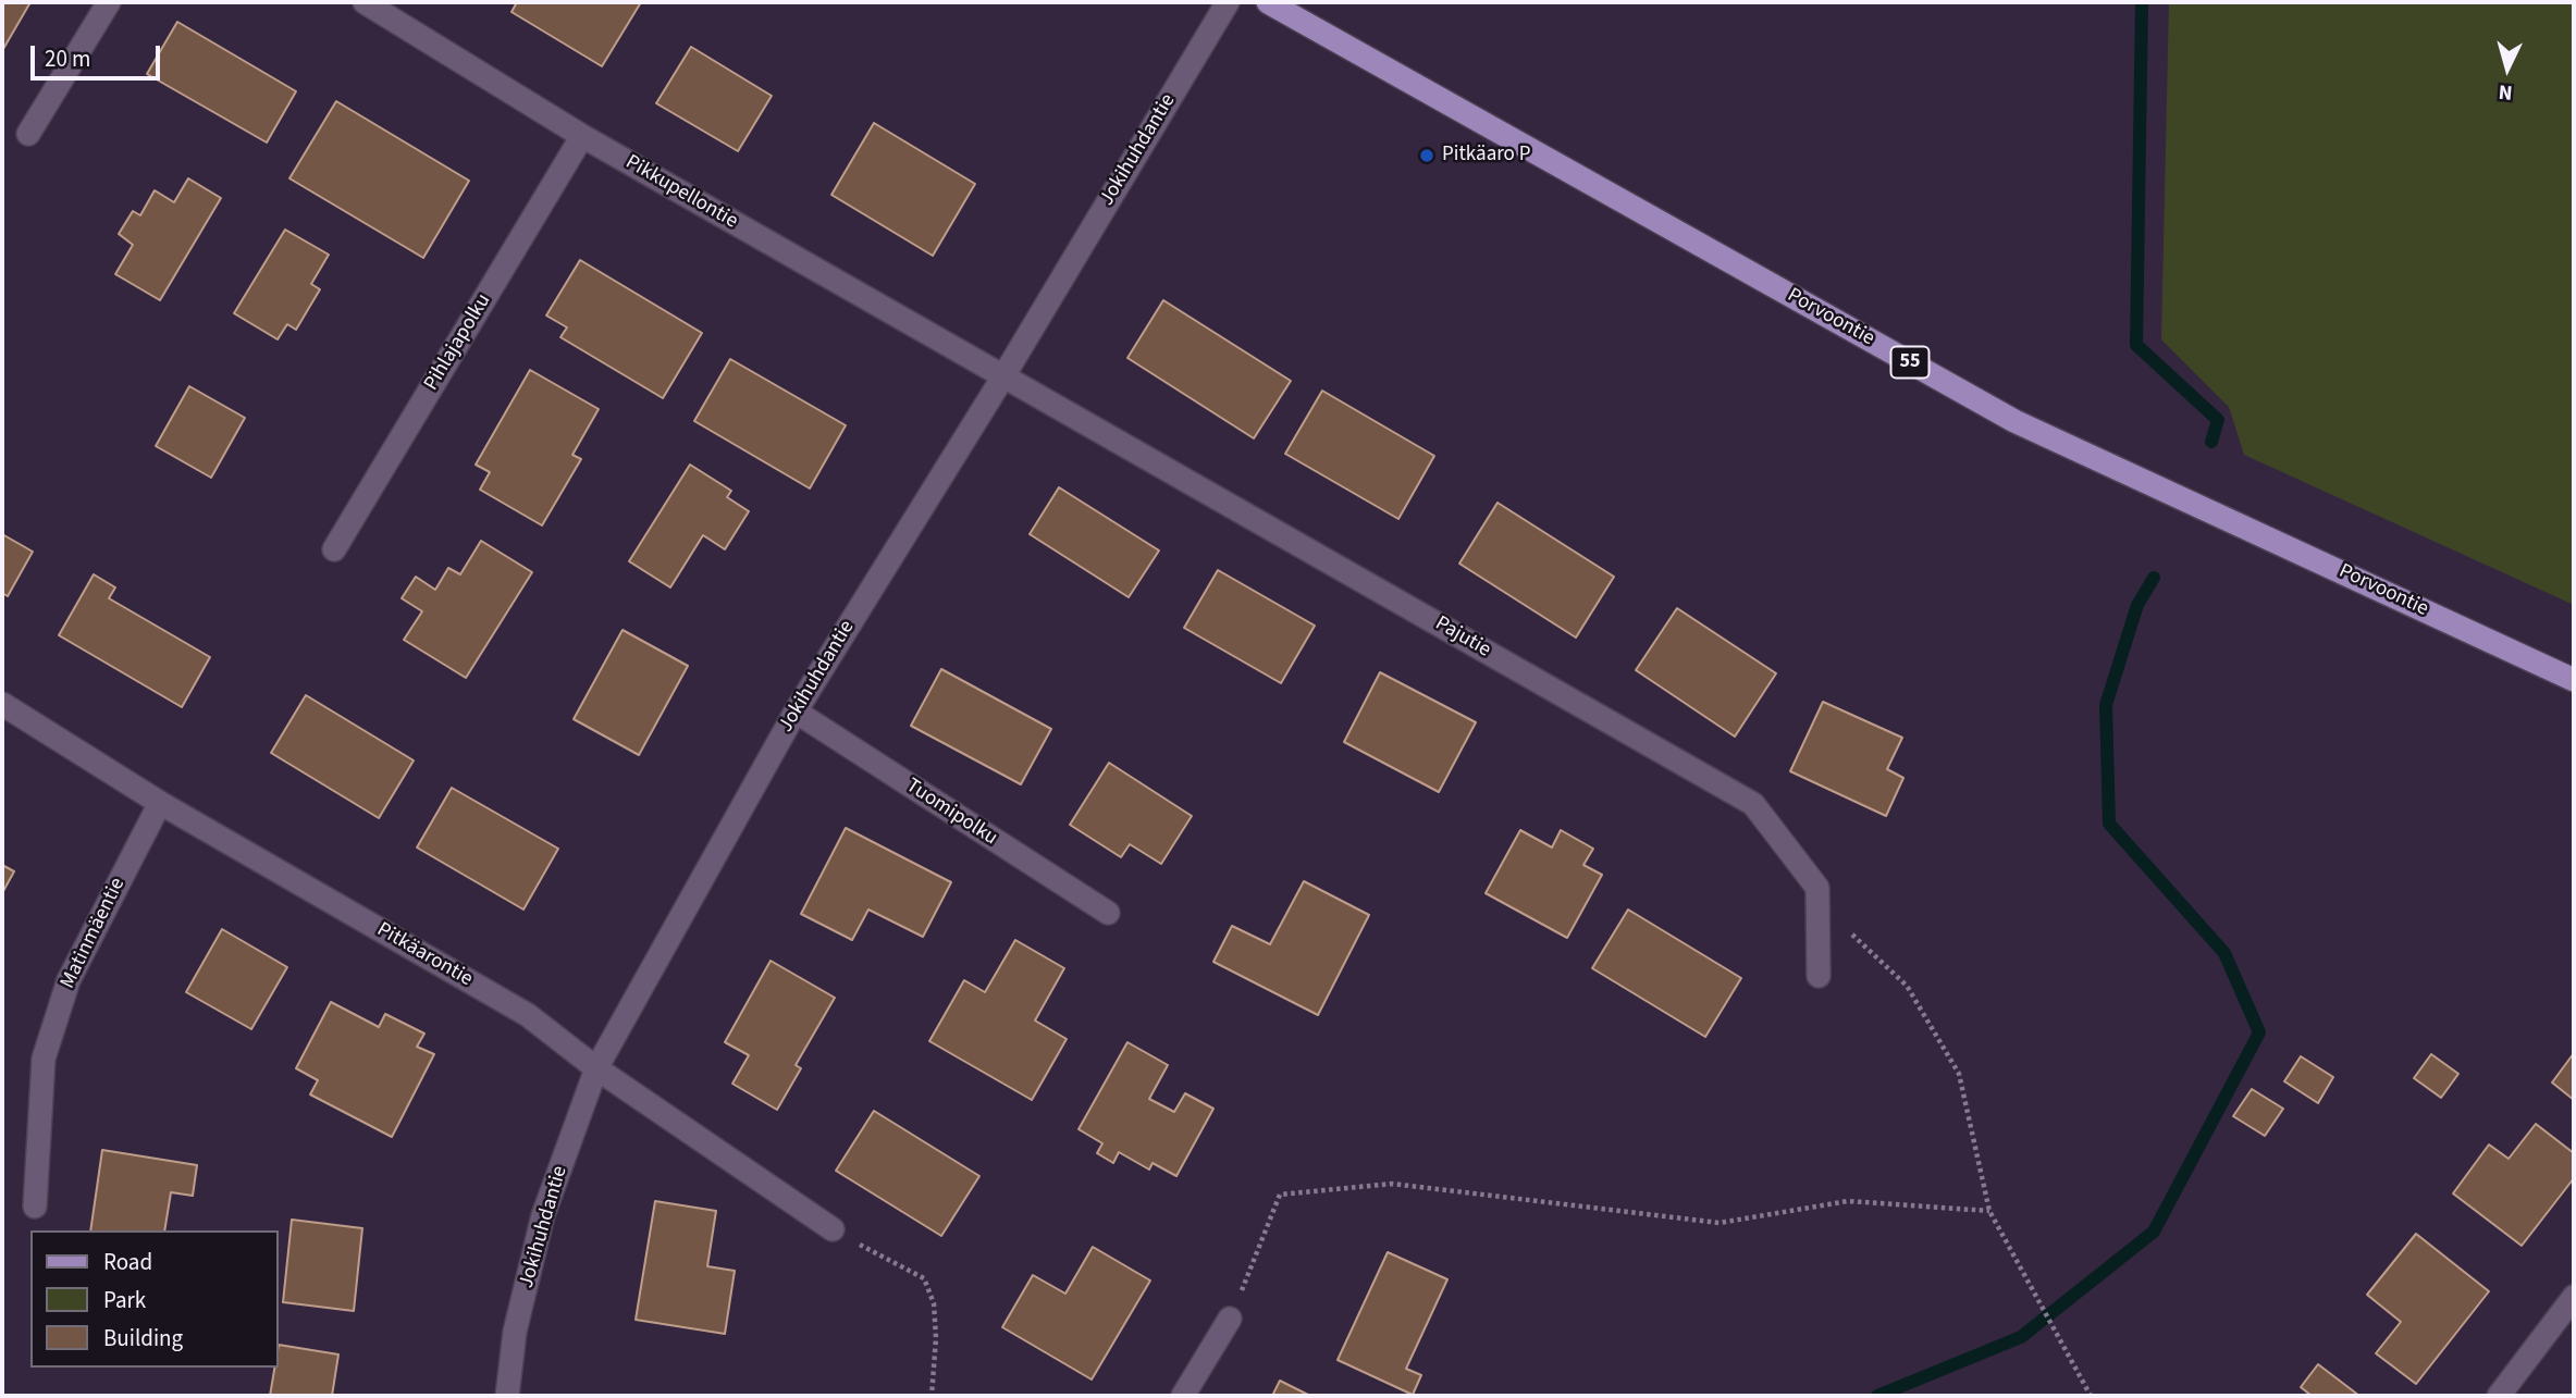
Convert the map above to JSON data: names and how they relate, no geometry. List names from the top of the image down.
{
  "streets": {
    "main road": ["Porvoontie", "55"],
    "street": [
      "Jokihuhdantie",
      "Pikkupellontie",
      "Pihlajapolku",
      "Pajutie",
      "Tuomipolku",
      "Matinmäentie",
      "Pitkäarontie"
    ]
  },
  "crossings": [
    ["Jokihuhdantie", "Pikkupellontie"],
    ["Jokihuhdantie", "Pajutie"],
    ["Jokihuhdantie", "Tuomipolku"],
    ["Jokihuhdantie", "Pitkäarontie"],
    ["Pikkupellontie", "Pihlajapolku"],
    ["Pikkupellontie", "Pajutie"],
    ["Matinmäentie", "Pitkäarontie"]
  ],
  "places": ["Pitkäaro P"],
  "legend": ["Road", "Park", "Building"],
  "scale_bar": "20 m",
  "north": "bottom"
}
